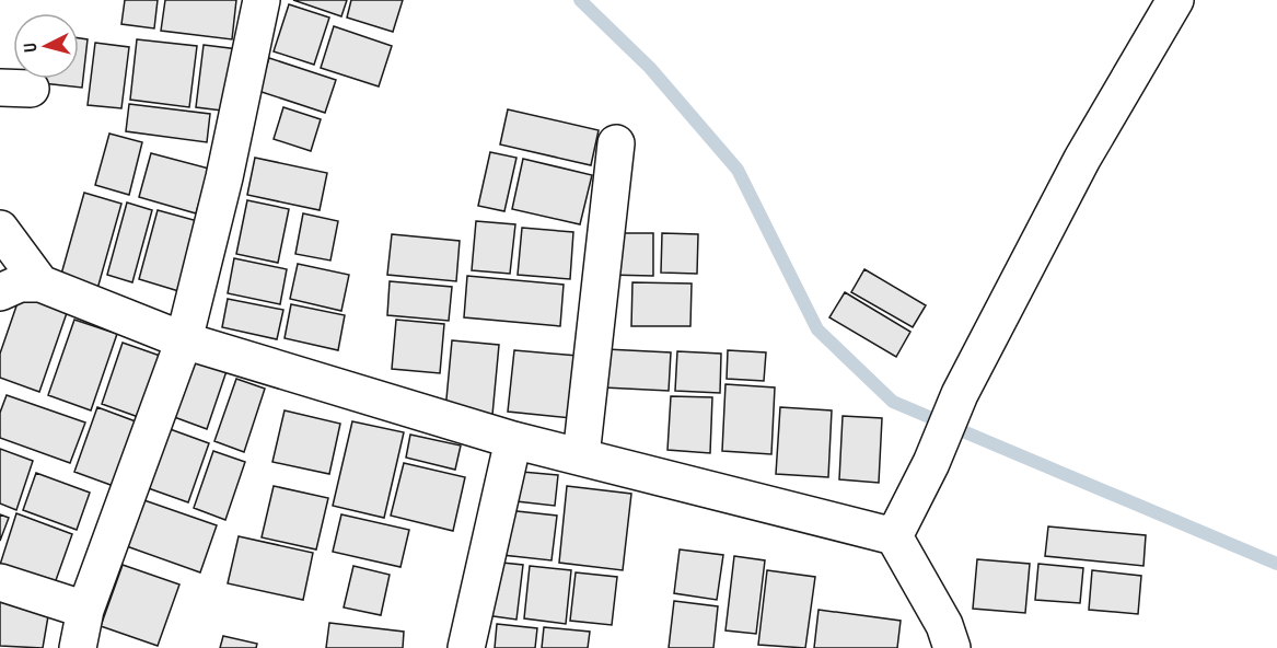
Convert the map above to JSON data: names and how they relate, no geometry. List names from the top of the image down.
{
  "north": "left"
}
